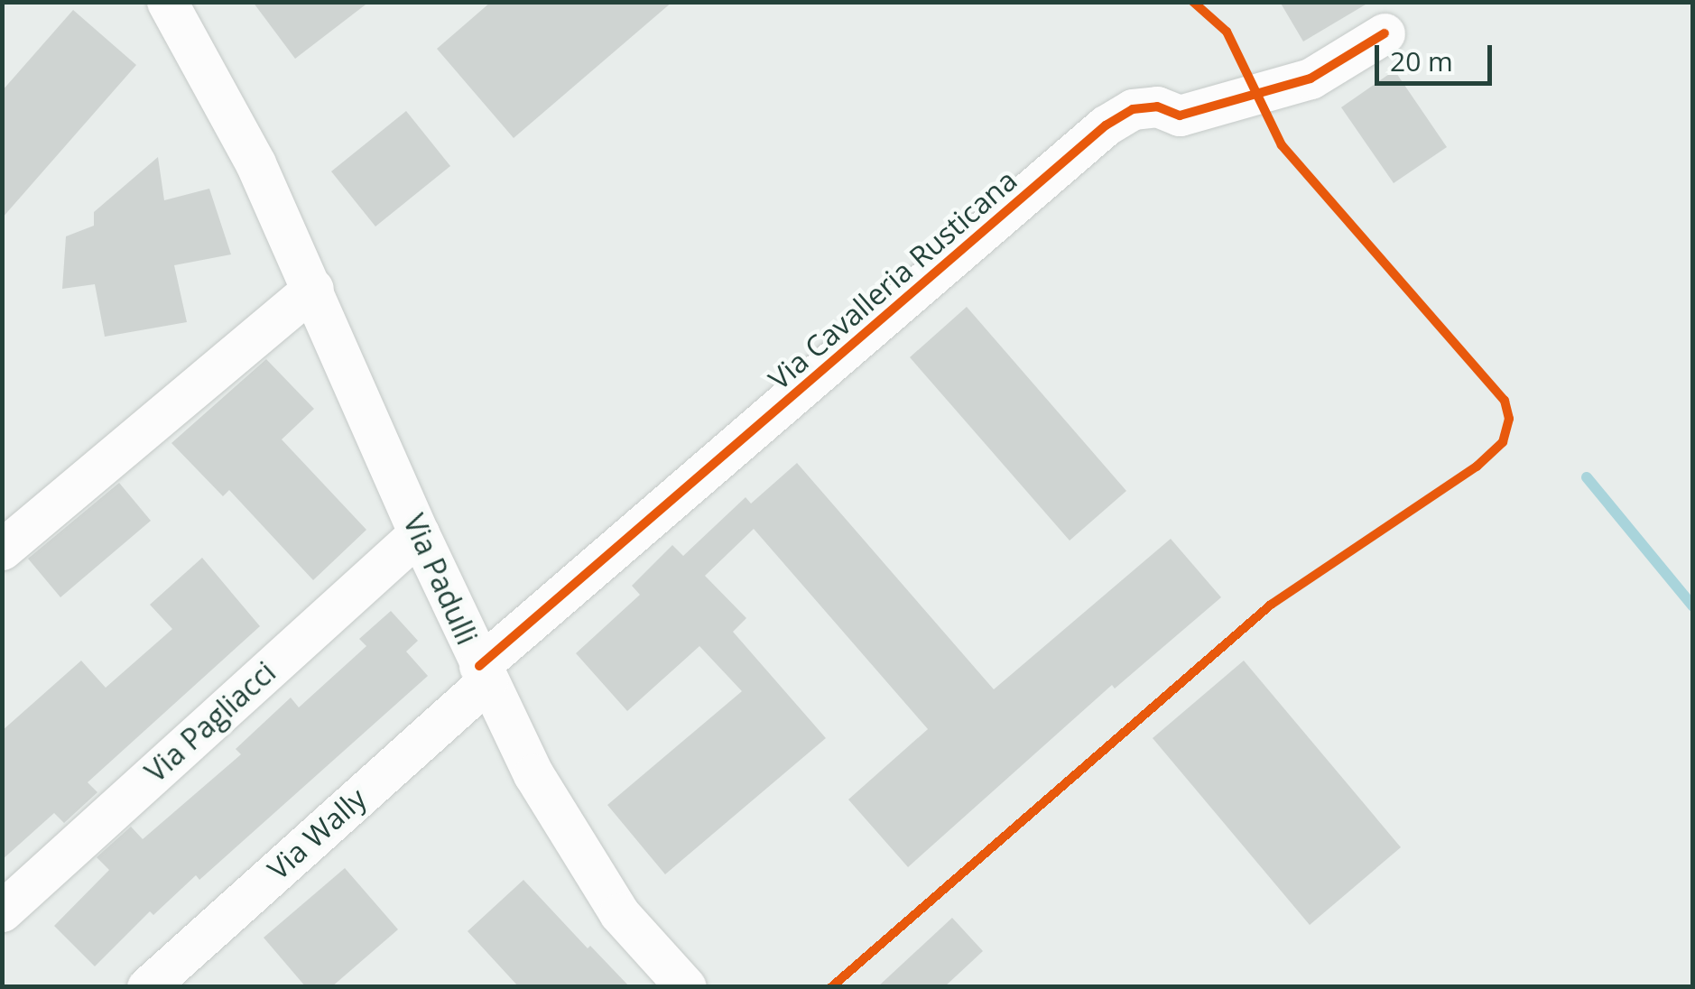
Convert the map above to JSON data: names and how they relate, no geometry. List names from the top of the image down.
{
  "streets": {
    "street": [
      "Via Cavalleria Rusticana",
      "Via Padulli",
      "Via Pagliacci",
      "Via Wally"
    ]
  },
  "crossings": [
    ["Via Cavalleria Rusticana", "Via Padulli"],
    ["Via Cavalleria Rusticana", "Via Wally"],
    ["Via Padulli", "Via Pagliacci"],
    ["Via Padulli", "Via Wally"]
  ],
  "scale_bar": "20 m"
}
